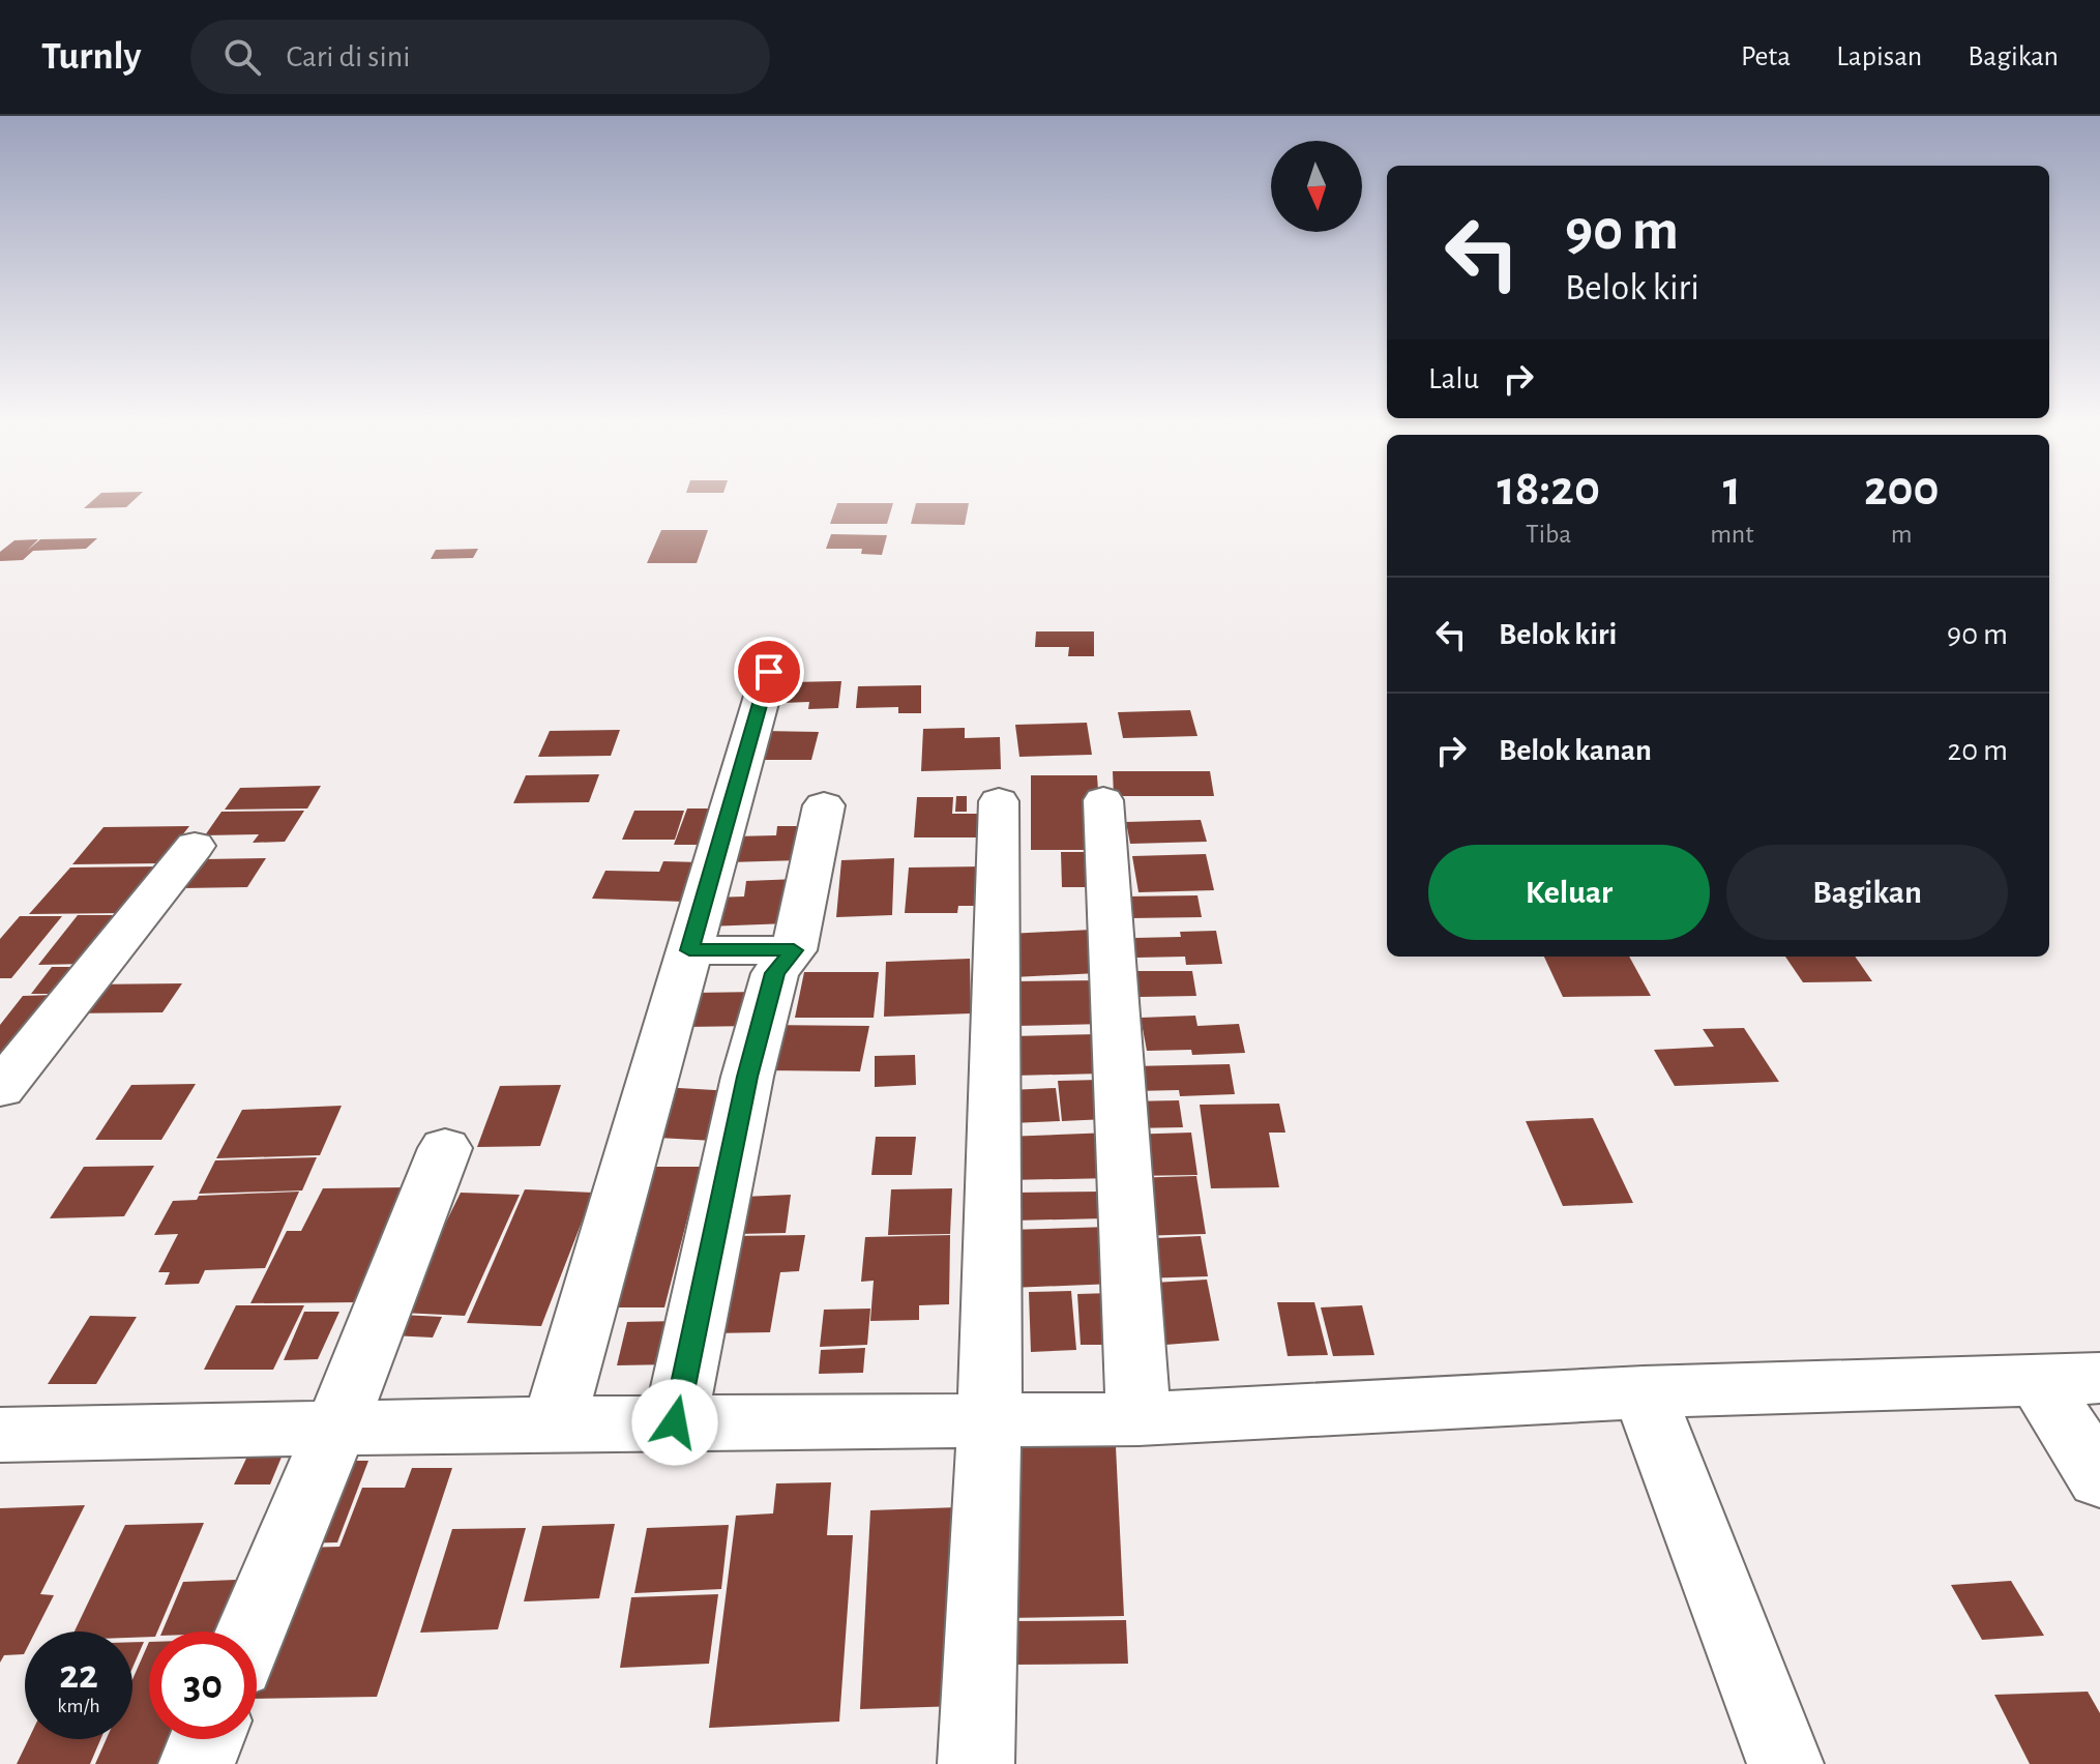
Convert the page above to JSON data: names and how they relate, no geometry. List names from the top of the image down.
{
  "north": "bottom",
  "page": {
    "header": "Turnly",
    "search": "Cari di sini",
    "nav": ["Peta", "Lapisan", "Bagikan"],
    "turn": ["90 m", "Belok kiri"],
    "then": "Lalu",
    "eta": [
      "18:20",
      "Tiba",
      "1",
      "mnt",
      "200",
      "m"
    ],
    "list": [
      {
        "name": "Belok kiri",
        "value": "90 m"
      },
      {
        "name": "Belok kanan",
        "value": "20 m"
      }
    ],
    "buttons": ["Keluar", "Bagikan"],
    "speed": "22 km/h",
    "limit": "30"
  }
}
